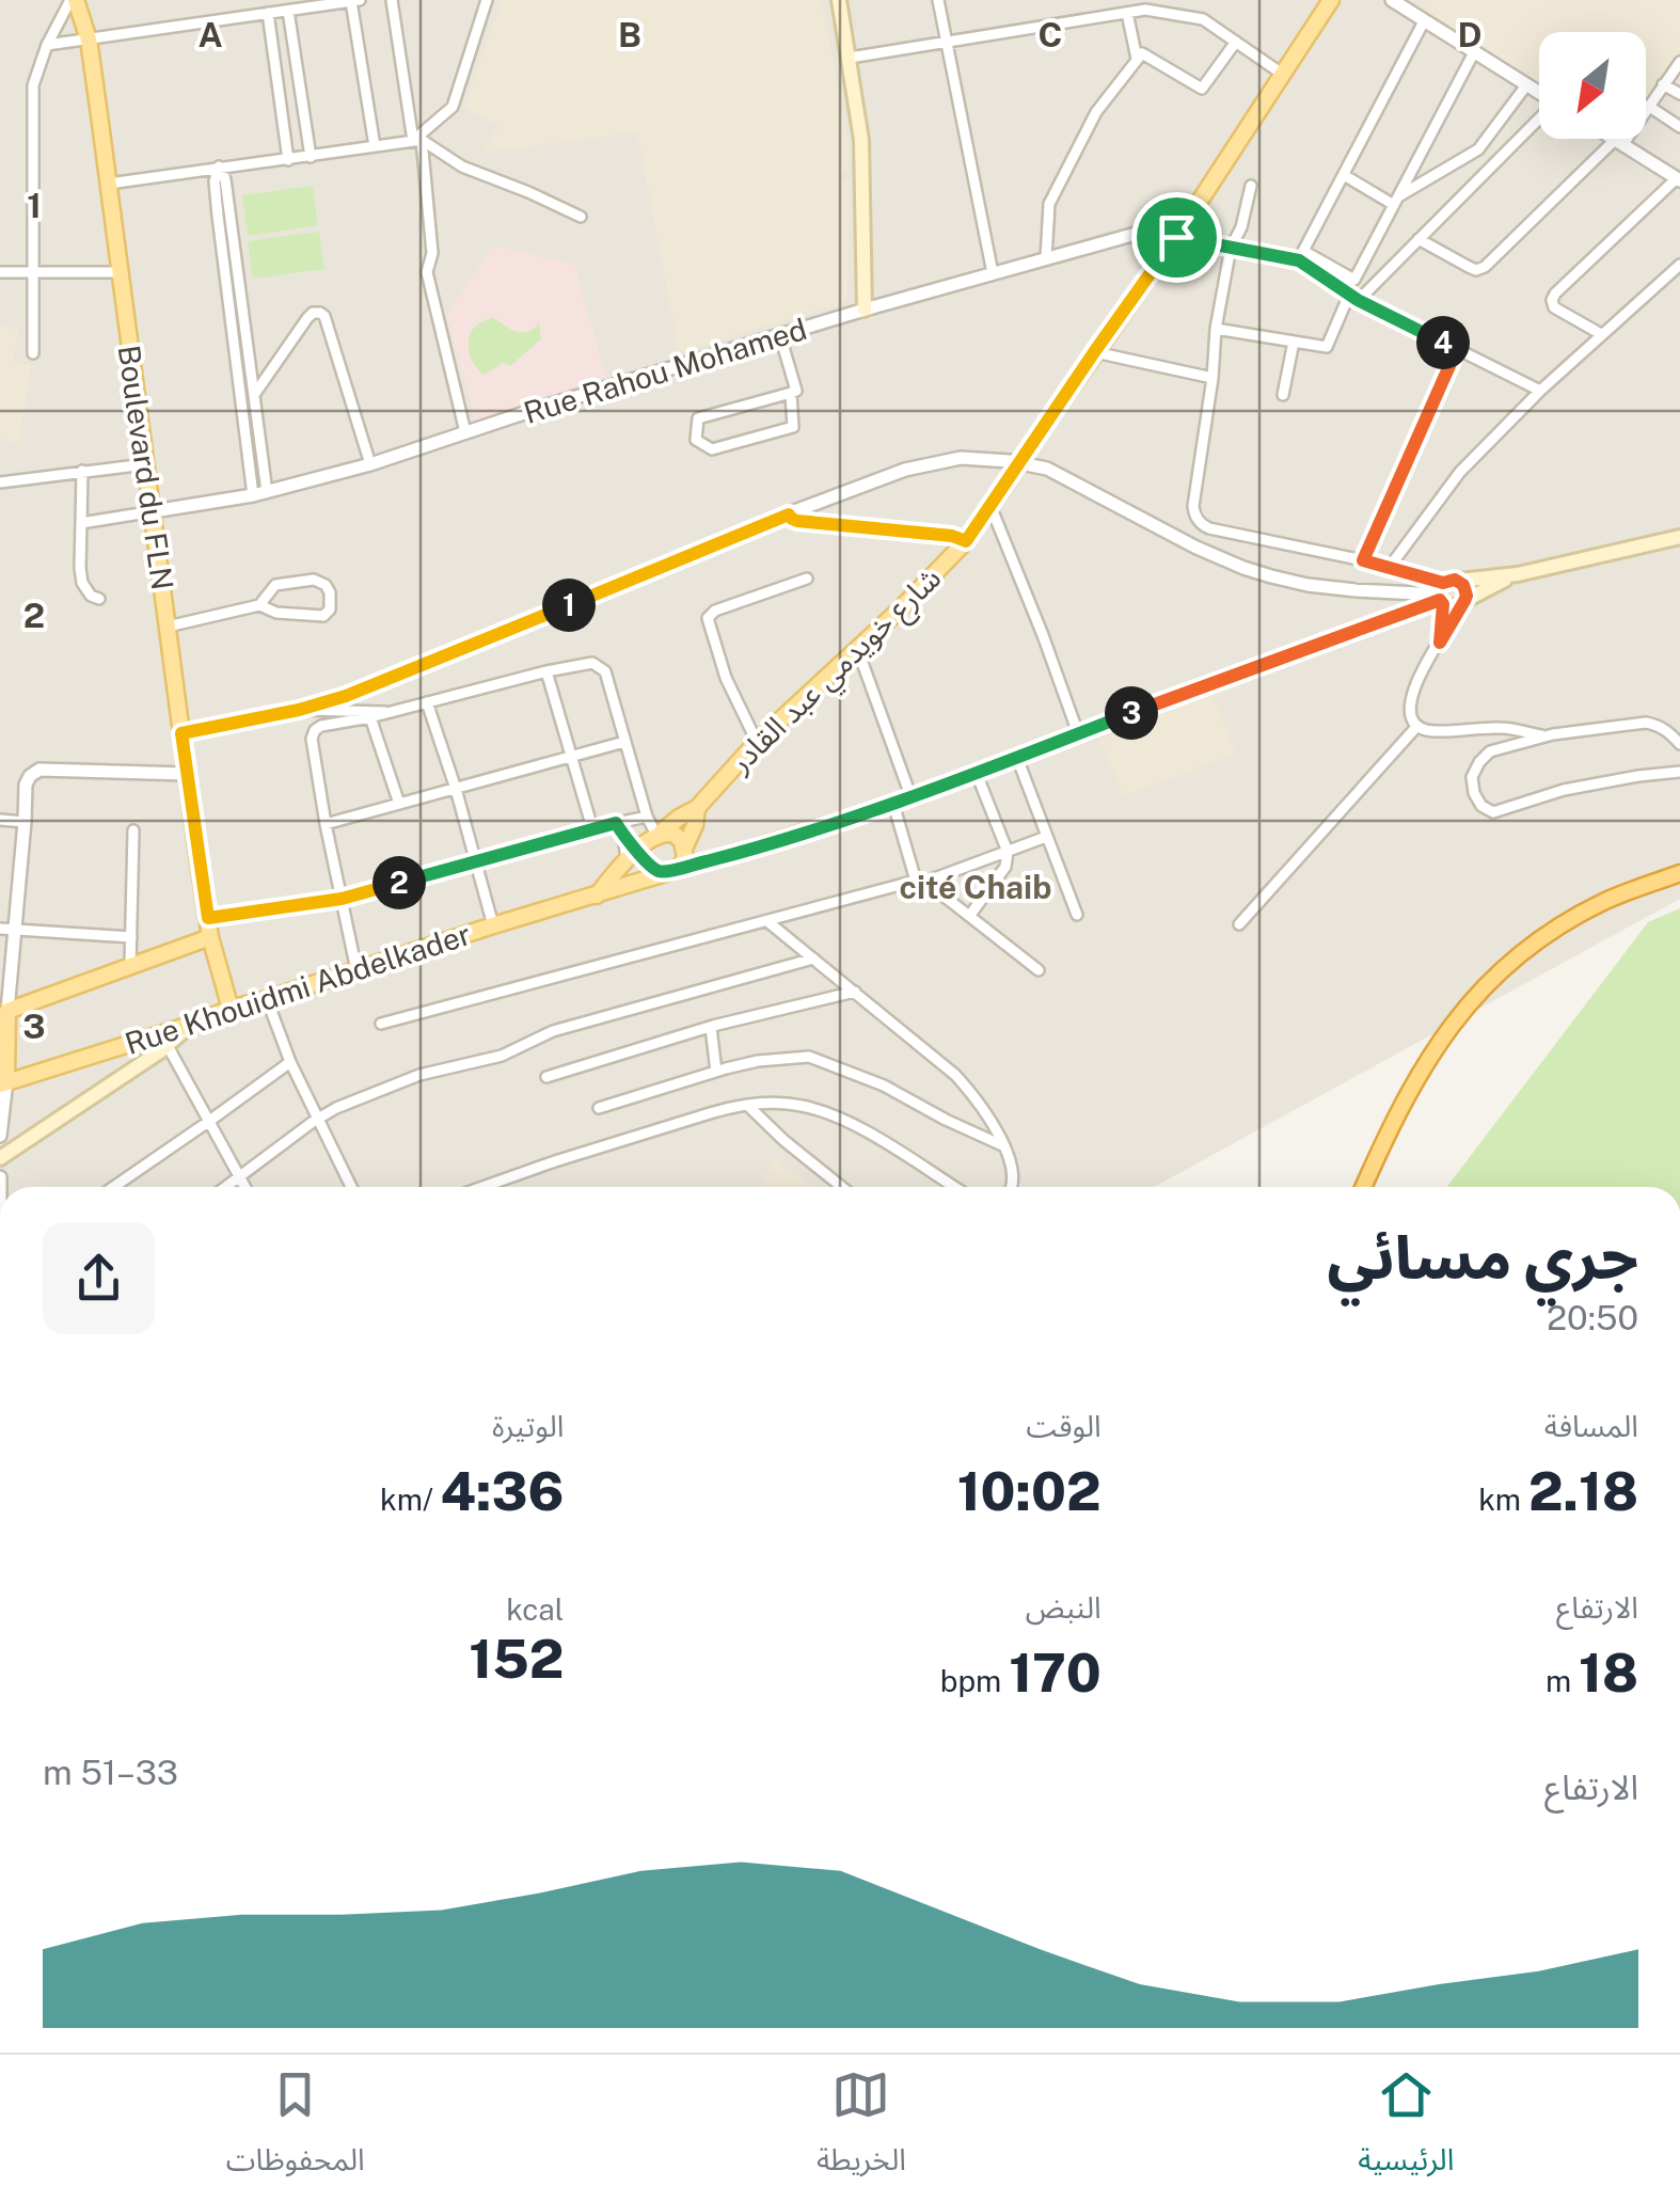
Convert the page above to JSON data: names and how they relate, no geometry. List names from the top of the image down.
{
  "streets": {
    "main road": ["Boulevard du FLN", "شارع خويدمي عبد القادر", "Rue Khouidmi Abdelkader"],
    "street": ["Rue Rahou Mohamed"]
  },
  "crossings": [
    ["Rue Rahou Mohamed", "Boulevard du FLN"],
    ["Rue Rahou Mohamed", "شارع خويدمي عبد القادر"],
    ["Boulevard du FLN", "Rue Khouidmi Abdelkader"],
    ["شارع خويدمي عبد القادر", "Rue Khouidmi Abdelkader"]
  ],
  "districts": ["cité Chaib"],
  "north": "bottom left",
  "page": {
    "pins": [
      "4",
      "1",
      "3",
      "2"
    ],
    "heading": ["جري مسائي", "20:50"],
    "stats": [
      ["المسافة", "2.18 km"],
      ["الوقت", "10:02"],
      ["الوتيرة", "4:36 /km"],
      ["الارتفاع", "18 m"],
      ["النبض", "170 bpm"],
      ["kcal", "152"]
    ],
    "chart": ["الارتفاع", "33–51 m"],
    "tabs": ["الرئيسية", "الخريطة", "المحفوظات"]
  },
  "grid": {
    "columns": [
      "A",
      "B",
      "C",
      "D"
    ],
    "rows": ["1", "2", "3"]
  }
}
